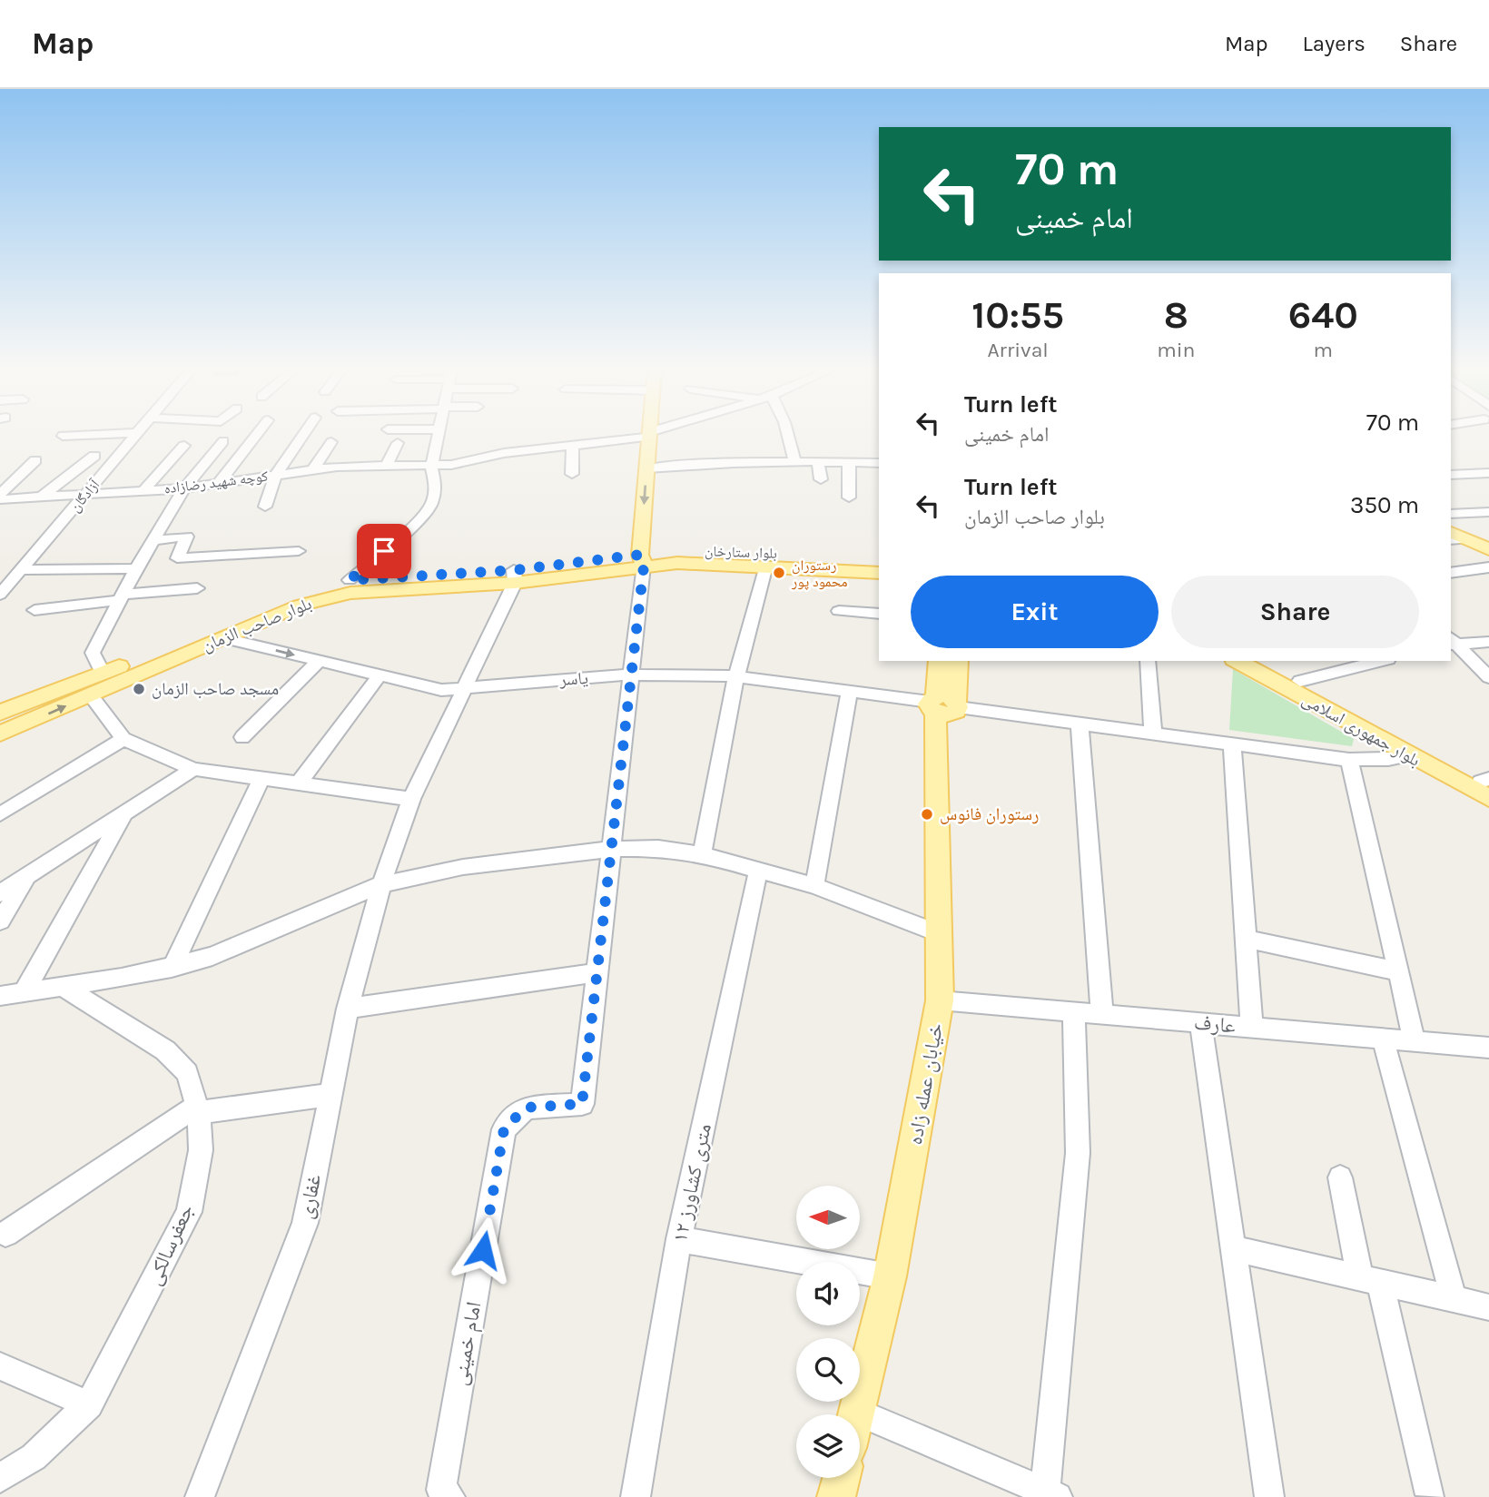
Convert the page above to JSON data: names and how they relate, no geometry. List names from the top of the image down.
{
  "streets": {
    "main road": [
      "بلوار ستارخان",
      "بلوار صاحب الزمان",
      "بلوار جمهوری اسلامی",
      "خیابان عمله زاده",
      "امام خمینی"
    ],
    "street": [
      "کوچه شهید رضازاده",
      "آزادگان",
      "یاسر",
      "عارف",
      "۱۲ متری کشاورز",
      "غفاری",
      "جعفرسالکی"
    ]
  },
  "crossings": [
    ["کوچه شهید رضازاده", "آزادگان"],
    ["کوچه شهید رضازاده", "امام خمینی"],
    ["بلوار ستارخان", "بلوار صاحب الزمان"],
    ["بلوار ستارخان", "امام خمینی"],
    ["بلوار صاحب الزمان", "یاسر"],
    ["بلوار صاحب الزمان", "غفاری"],
    ["بلوار صاحب الزمان", "امام خمینی"],
    ["یاسر", "بلوار جمهوری اسلامی"],
    ["یاسر", "خیابان عمله زاده"],
    ["یاسر", "غفاری"],
    ["یاسر", "امام خمینی"],
    ["عارف", "خیابان عمله زاده"]
  ],
  "places": ["رستوران محمود پور", "مسجد صاحب الزمان", "رستوران فانوس"],
  "north": "left",
  "page": {
    "header": "Map",
    "nav": ["Map", "Layers", "Share"],
    "turn": ["70 m", "امام خمینی"],
    "eta": [
      "10:55",
      "Arrival",
      "8",
      "min",
      "640",
      "m"
    ],
    "list": [
      {
        "name": "Turn left",
        "note": "امام خمینی",
        "value": "70 m"
      },
      {
        "name": "Turn left",
        "note": "بلوار صاحب الزمان",
        "value": "350 m"
      }
    ],
    "buttons": ["Exit", "Share"]
  }
}
